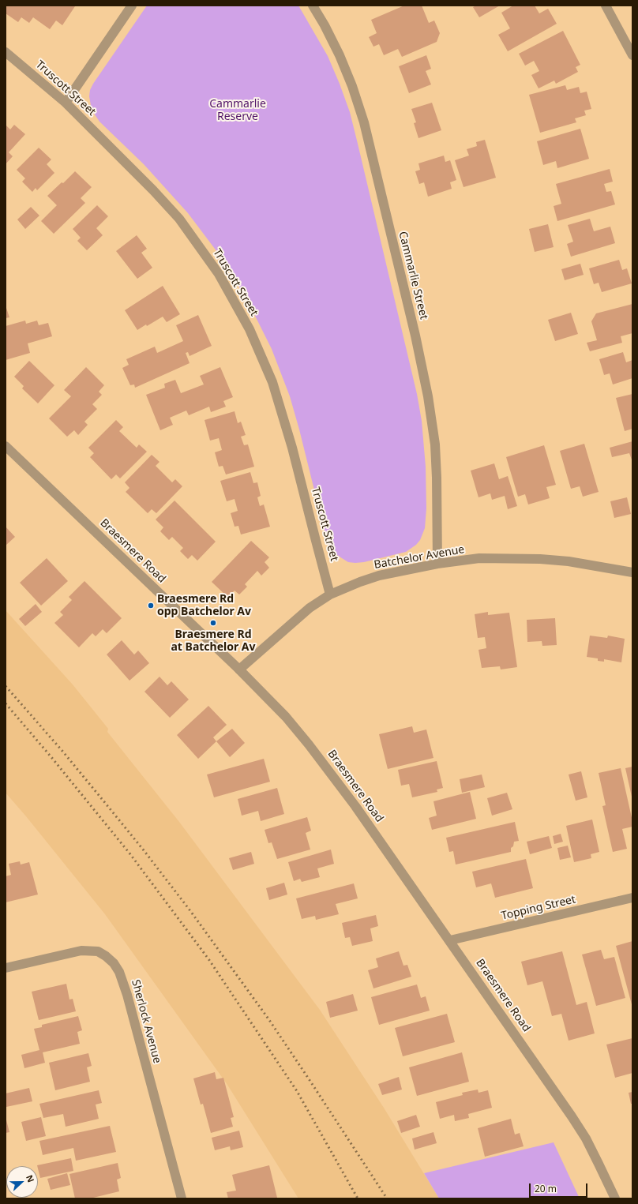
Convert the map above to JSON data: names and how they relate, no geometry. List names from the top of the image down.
{
  "streets": {
    "street": [
      "Truscott Street",
      "Cammarlie Street",
      "Braesmere Road",
      "Batchelor Avenue",
      "Topping Street",
      "Sherlock Avenue"
    ]
  },
  "crossings": [
    ["Truscott Street", "Batchelor Avenue"],
    ["Cammarlie Street", "Batchelor Avenue"],
    ["Braesmere Road", "Batchelor Avenue"],
    ["Braesmere Road", "Topping Street"]
  ],
  "parks": ["Cammarlie Reserve"],
  "places": ["Braesmere Rd opp Batchelor Av", "Braesmere Rd at Batchelor Av"],
  "scale_bar": "20 m",
  "north": "right"
}
